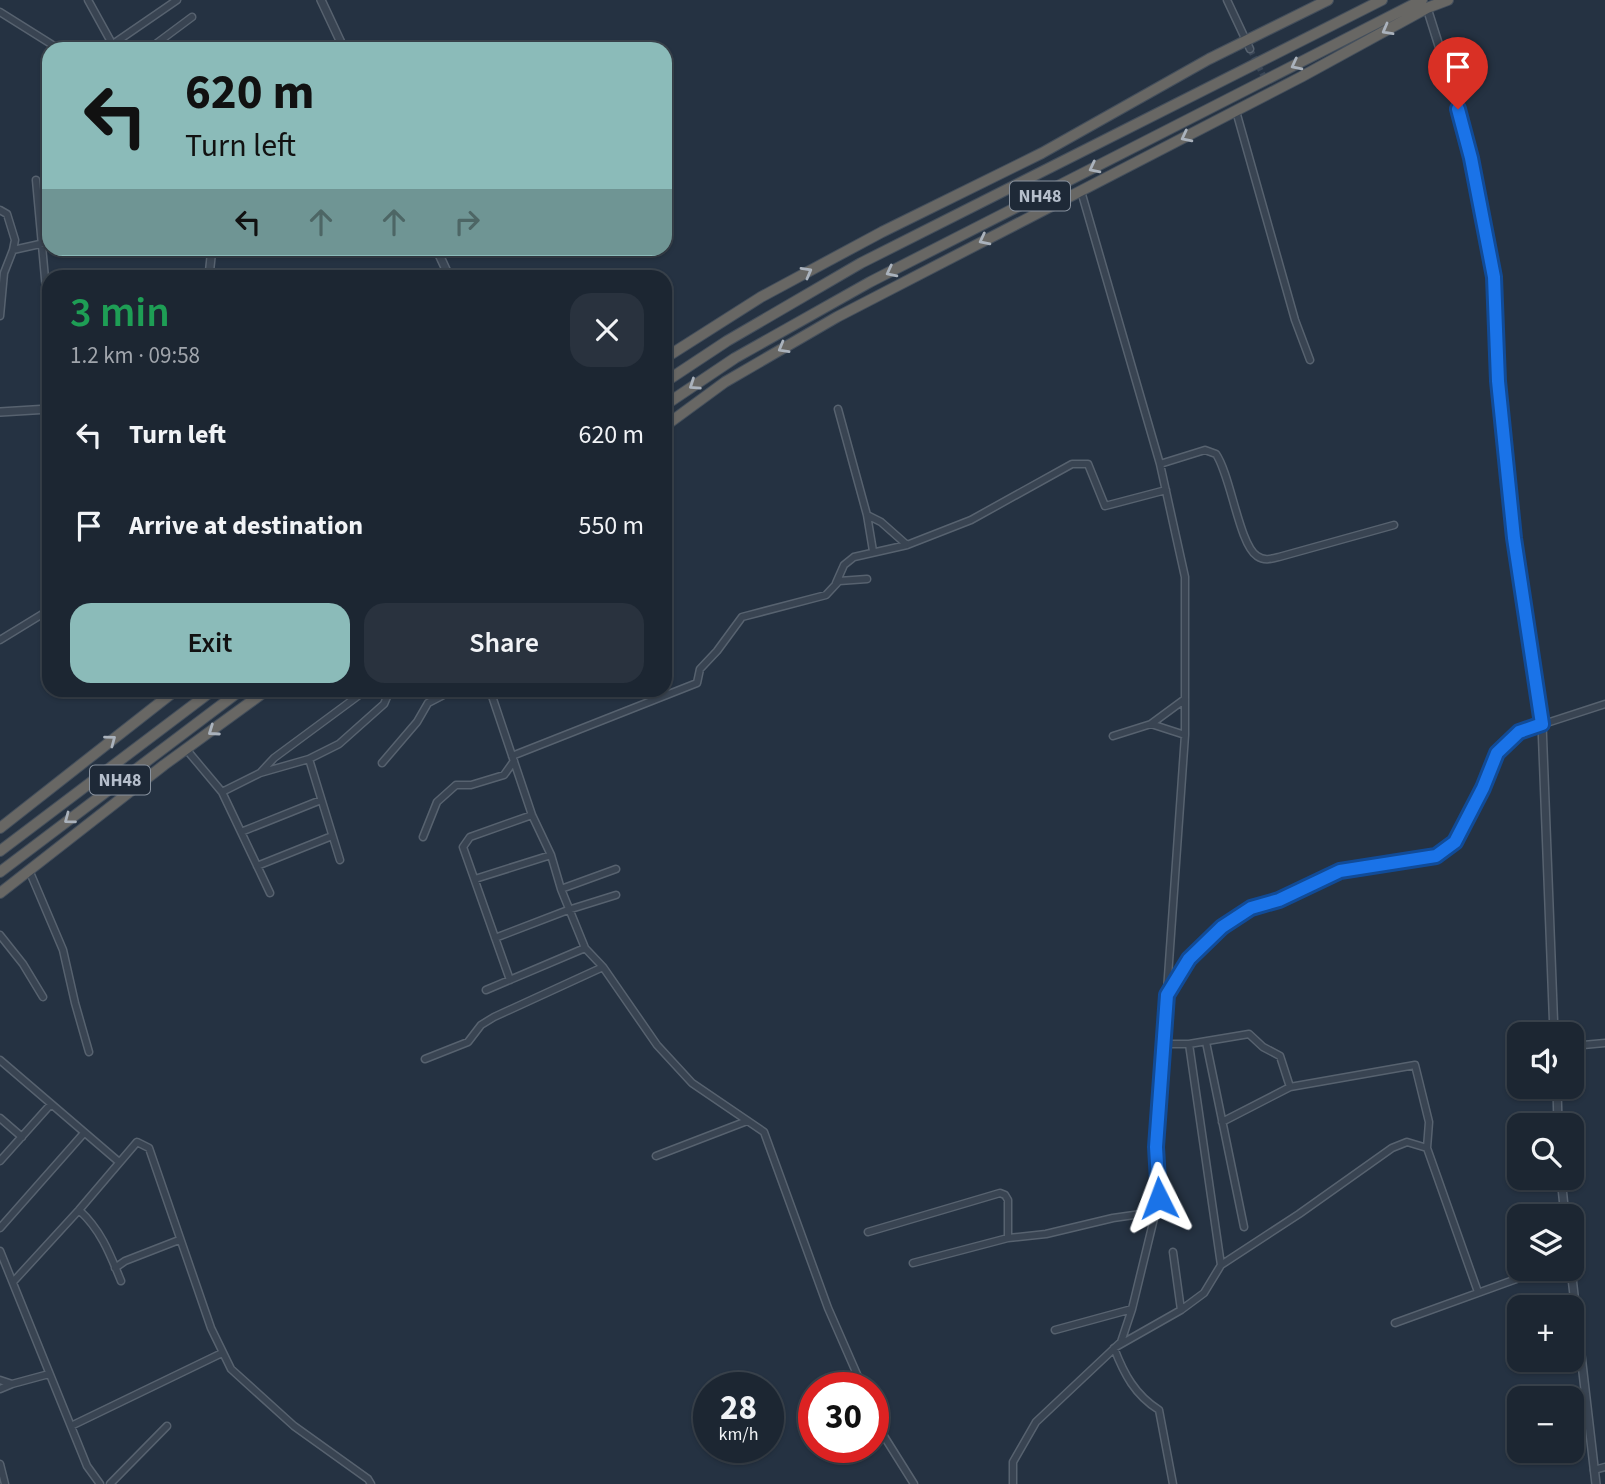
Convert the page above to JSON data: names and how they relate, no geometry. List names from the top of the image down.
{
  "streets": {
    "highway": ["NH48"]
  },
  "page": {
    "turn": ["620 m", "Turn left"],
    "heading": ["3 min", "1.2 km · 09:58"],
    "list": [
      {
        "name": "Turn left",
        "value": "620 m"
      },
      {
        "name": "Arrive at destination",
        "value": "550 m"
      }
    ],
    "buttons": ["Exit", "Share"],
    "map_buttons": ["+", "−"],
    "speed": "28 km/h",
    "limit": "30"
  }
}
